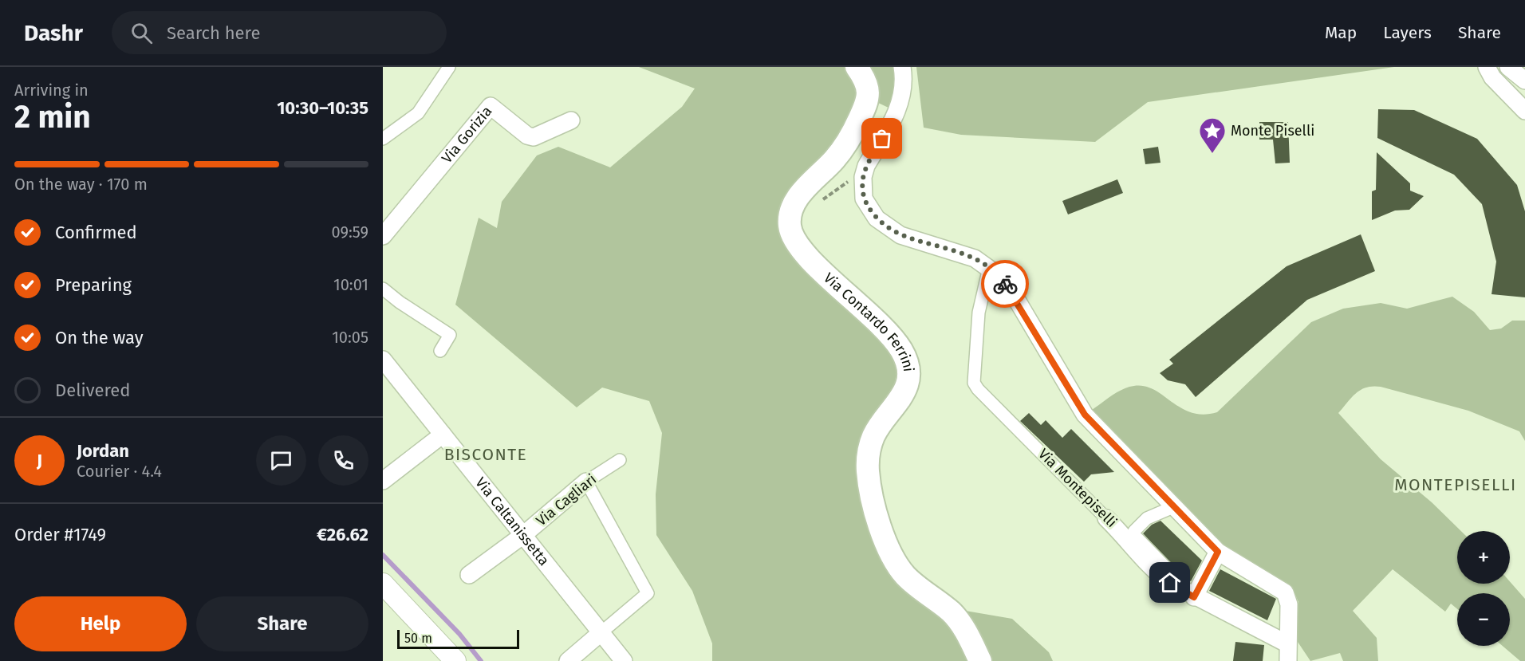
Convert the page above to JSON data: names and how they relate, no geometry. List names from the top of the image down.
{
  "streets": {
    "main road": ["Via Contardo Ferrini"],
    "street": [
      "Via Gorizia",
      "Via Montepiselli",
      "Via Cagliari",
      "Via Caltanissetta"
    ]
  },
  "crossings": [
    ["Via Cagliari", "Via Caltanissetta"]
  ],
  "districts": ["BISCONTE", "MONTEPISELLI"],
  "places": {
    "place": ["Monte Piselli"]
  },
  "scale_bar": "50 m",
  "page": {
    "header": "Dashr",
    "search": "Search here",
    "nav": ["Map", "Layers", "Share"],
    "heading": ["2 min", "Arriving in", "10:30–10:35"],
    "panel": [
      "Jordan",
      "Courier · 4.4",
      "Order #1749",
      "€26.62"
    ],
    "bar": "On the way · 170 m",
    "list": [
      ["Confirmed", "09:59"],
      ["Preparing", "10:01"],
      ["On the way", "10:05"],
      "Delivered"
    ],
    "round": "J",
    "map_buttons": ["+", "−"],
    "buttons": ["Help", "Share"],
    "scale": "50 m"
  }
}
